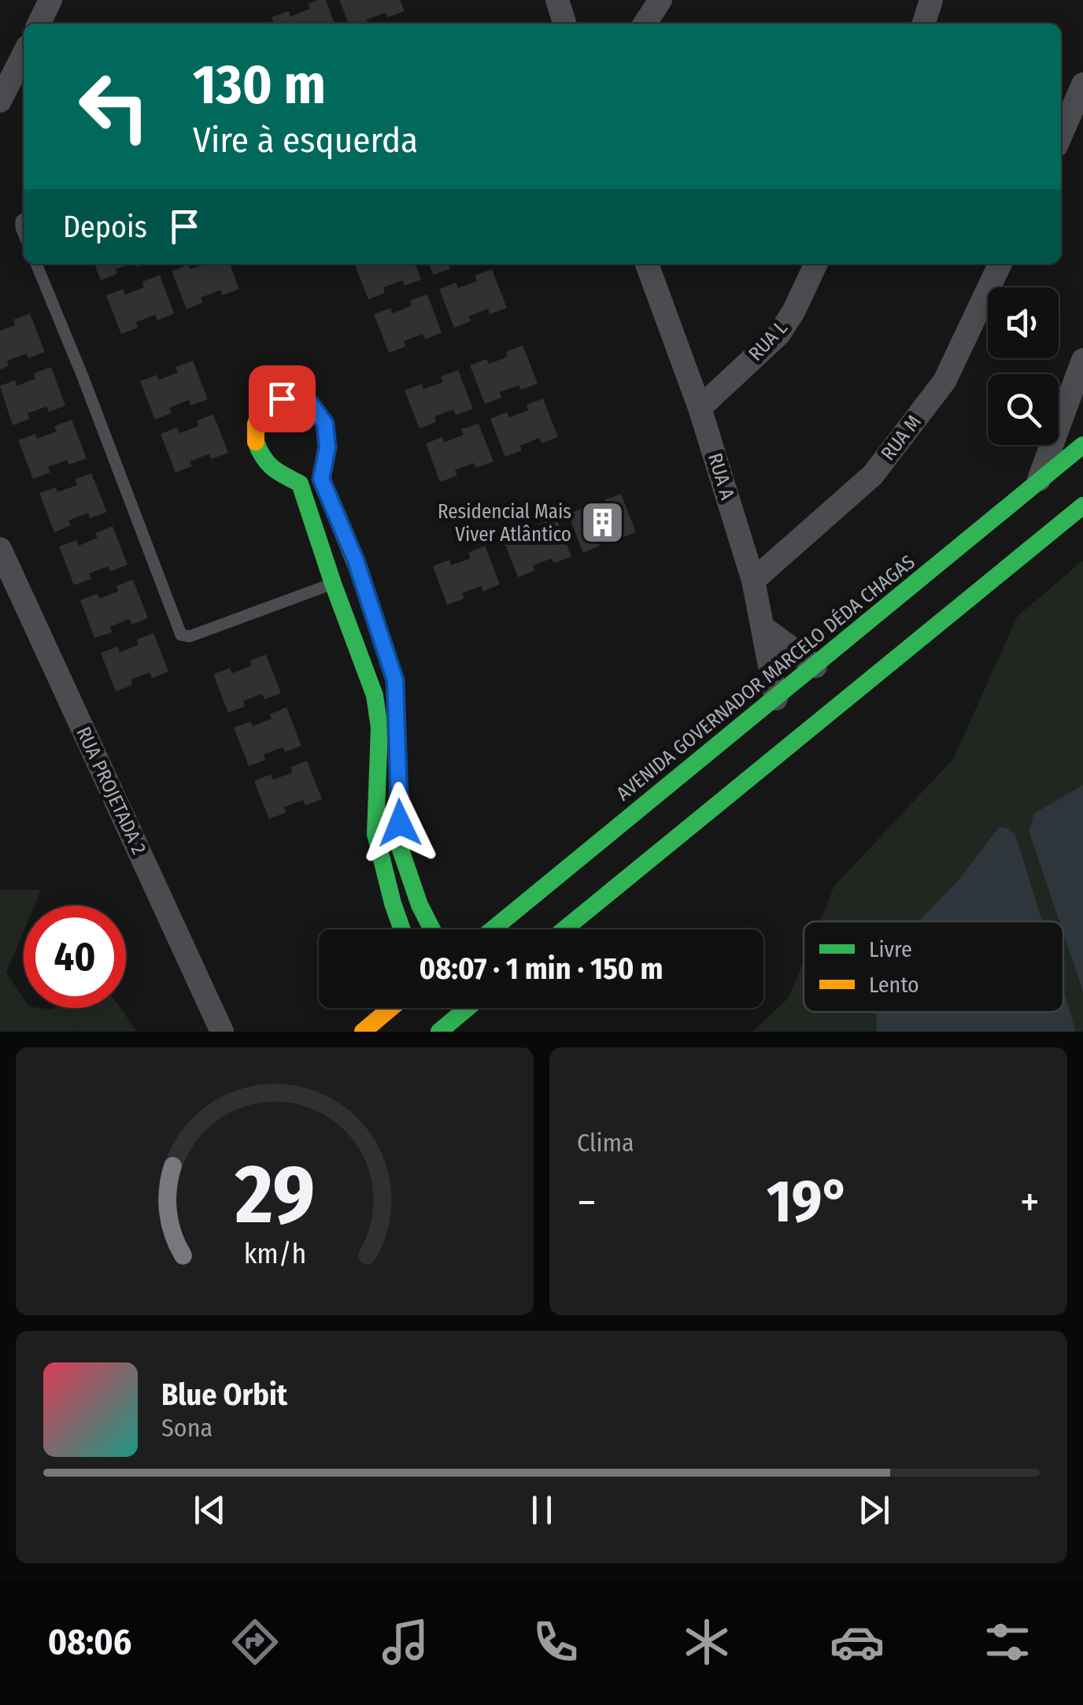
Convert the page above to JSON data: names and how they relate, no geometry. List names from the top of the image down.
{
  "streets": {
    "main road": ["AVENIDA GOVERNADOR MARCELO DÉDA CHAGAS"],
    "street": [
      "RUA L",
      "RUA M",
      "RUA A",
      "RUA PROJETADA 2"
    ]
  },
  "crossings": [
    ["RUA L", "RUA A"],
    ["RUA M", "RUA A"],
    ["RUA A", "AVENIDA GOVERNADOR MARCELO DÉDA CHAGAS"]
  ],
  "places": {
    "building": ["Residencial Mais Viver Atlântico"]
  },
  "legend": ["Livre", "Lento"],
  "page": {
    "turn": ["130 m", "Vire à esquerda"],
    "then": "Depois",
    "limit": "40",
    "trip": "08:07 · 1 min · 150 m",
    "tile": "Clima",
    "heat": ["−", "19°", "+"],
    "song": ["Blue Orbit", "Sona"],
    "tabs": "08:06",
    "gauge": ["29", "km/h"]
  }
}
